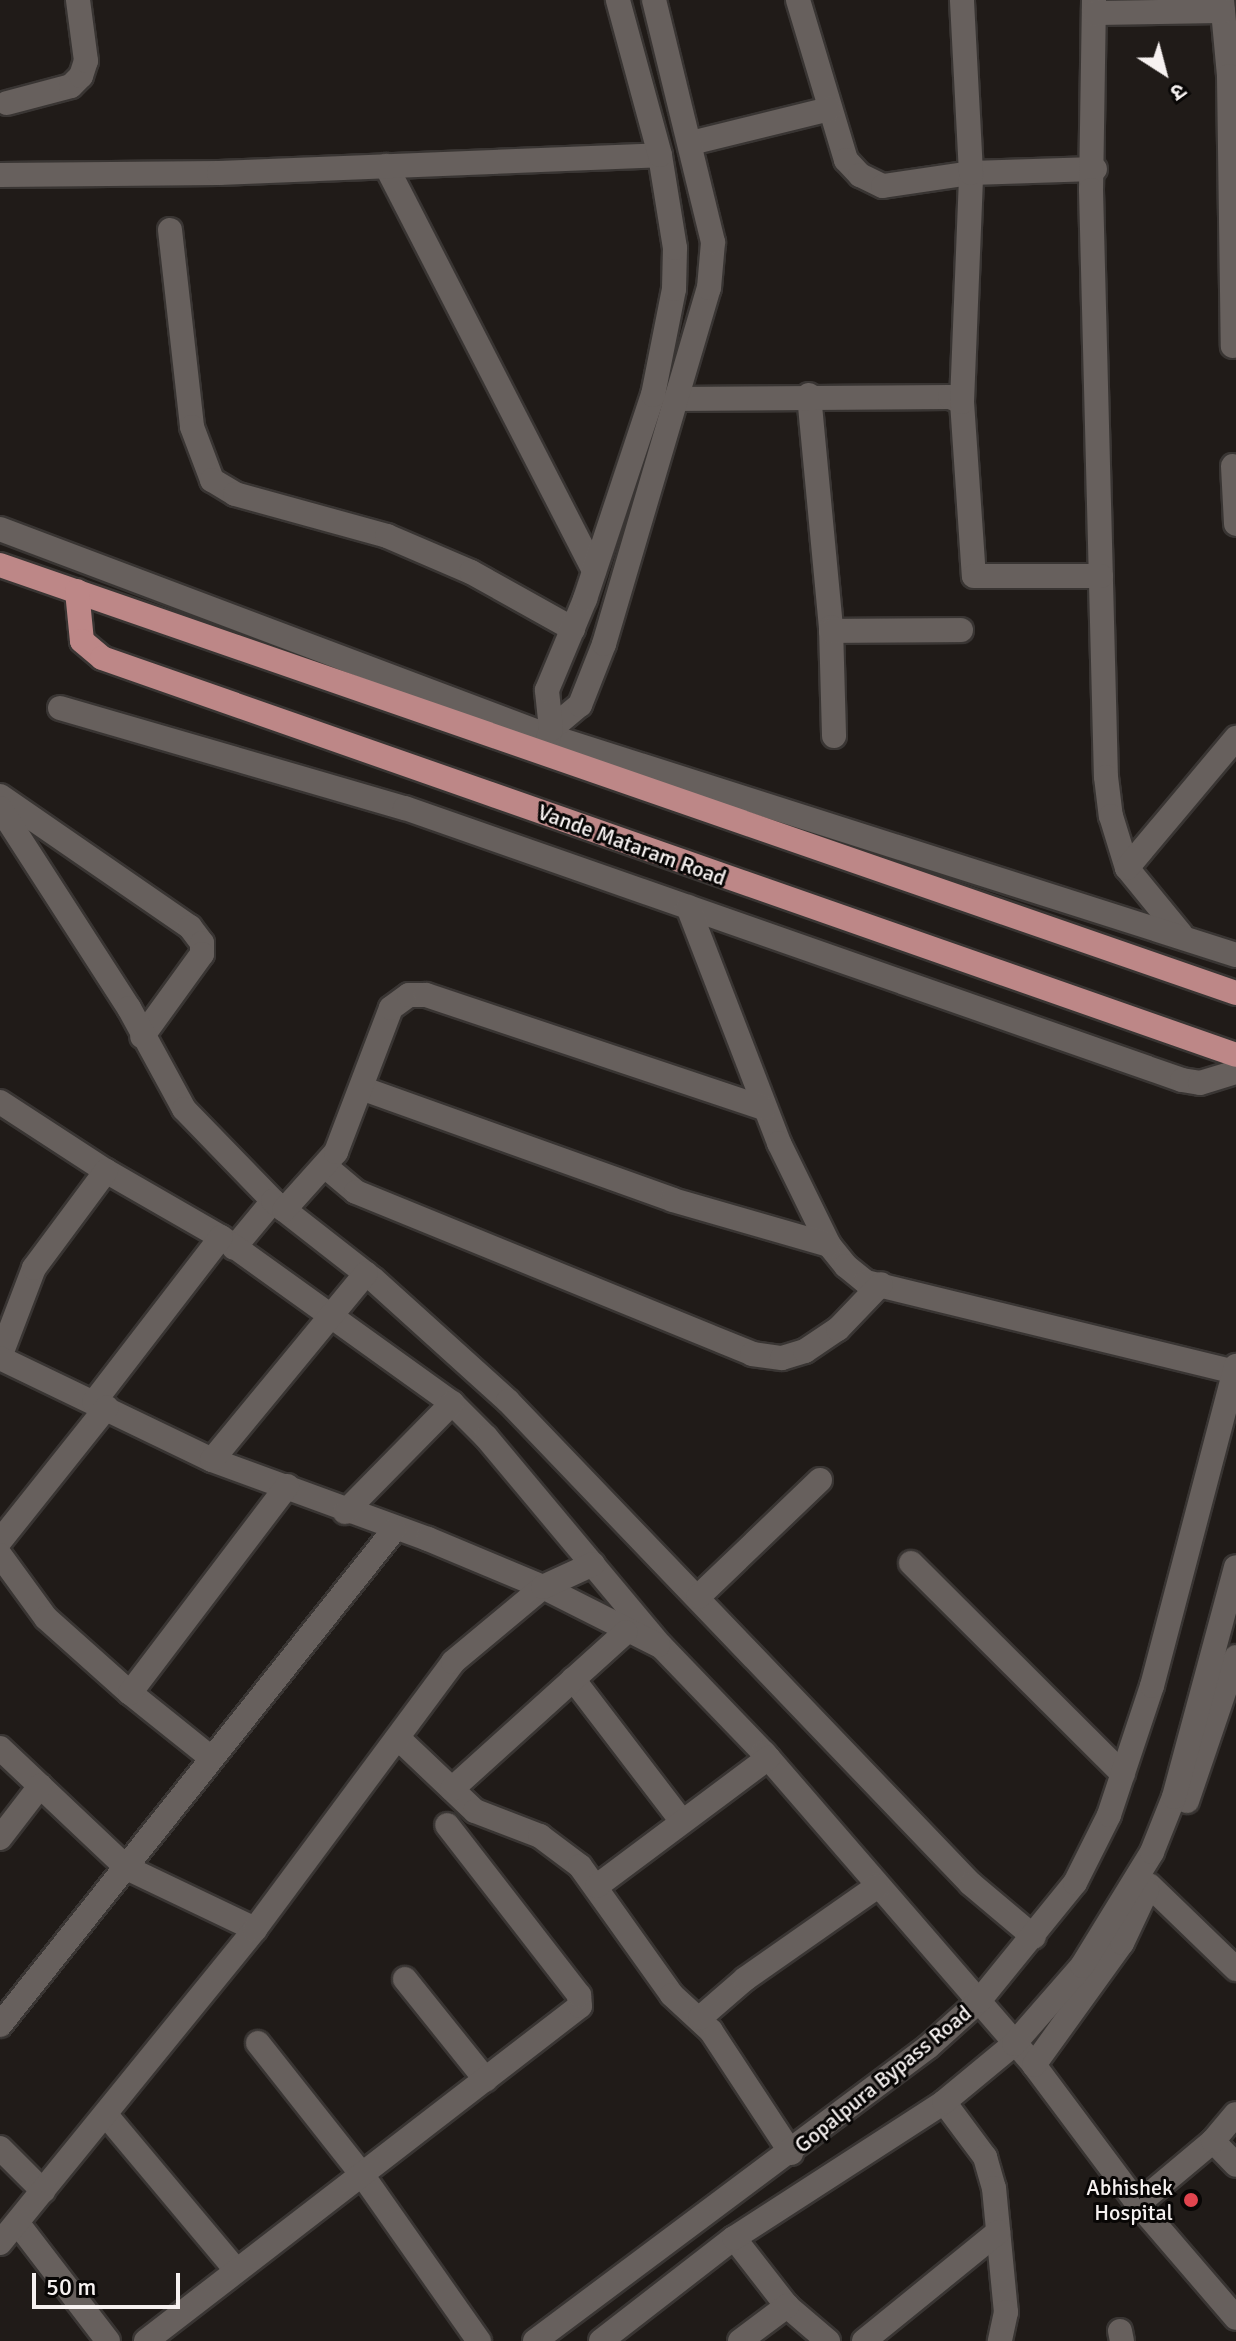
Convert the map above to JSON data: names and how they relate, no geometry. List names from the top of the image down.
{
  "streets": {
    "main road": ["Vande Mataram Road"],
    "street": ["Gopalpura Bypass Road"]
  },
  "places": ["Abhishek Hospital"],
  "scale_bar": "50 m",
  "north": "bottom right"
}
